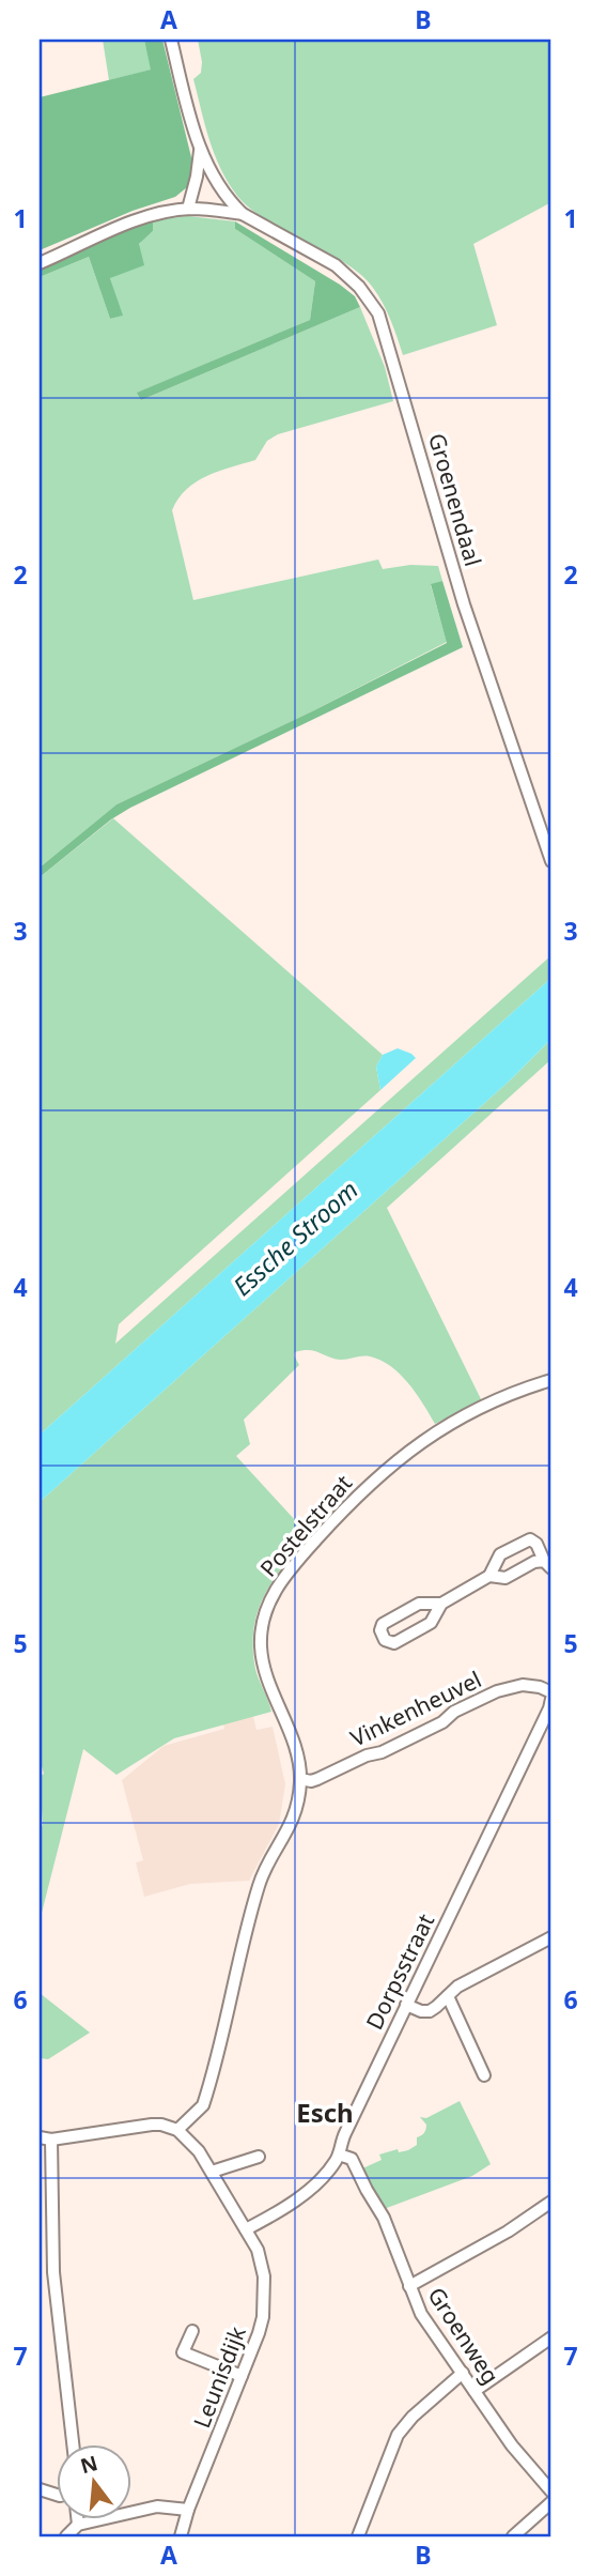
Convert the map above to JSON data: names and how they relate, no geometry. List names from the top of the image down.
{
  "streets": {
    "street": [
      "Groenendaal",
      "Postelstraat",
      "Vinkenheuvel",
      "Dorpsstraat",
      "Groenweg",
      "Leunisdijk"
    ]
  },
  "crossings": [
    ["Postelstraat", "Vinkenheuvel"],
    ["Dorpsstraat", "Groenweg"],
    ["Dorpsstraat", "Leunisdijk"]
  ],
  "districts": ["Esch"],
  "water": ["Essche Stroom"],
  "north": "top",
  "grid": {
    "columns": ["A", "B"],
    "rows": [
      "1",
      "2",
      "3",
      "4",
      "5",
      "6",
      "7"
    ]
  }
}
